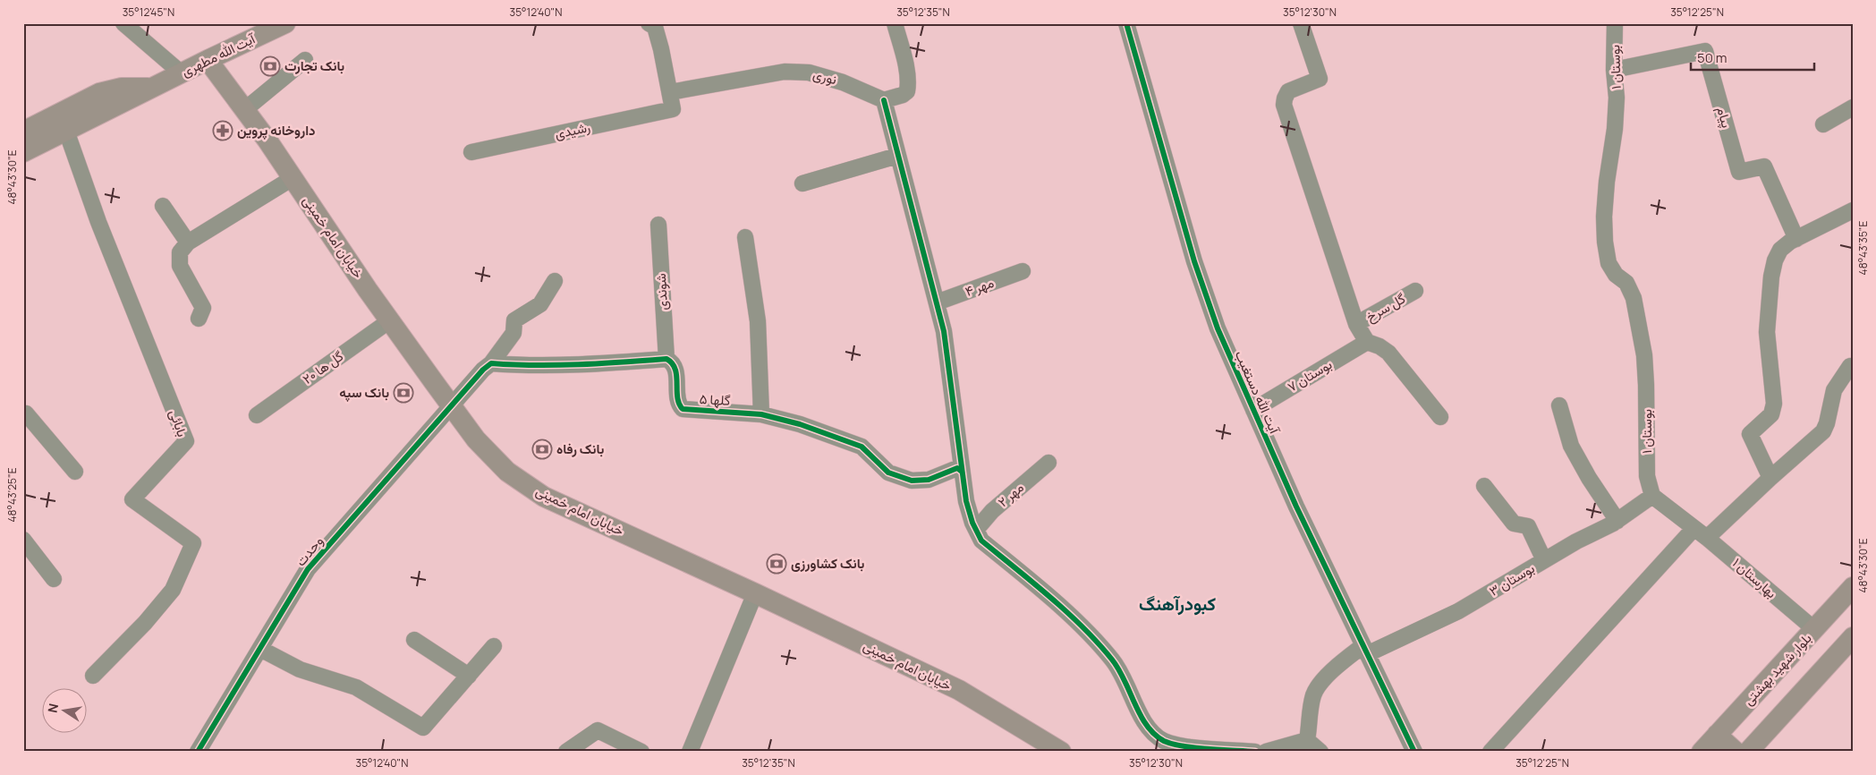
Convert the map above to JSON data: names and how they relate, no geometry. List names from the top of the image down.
{
  "streets": {
    "main road": ["آیت الله مطهری", "خیابان امام خمینی", "بلوار شهید بهشتی"],
    "street": [
      "بوستان ۱",
      "نوری",
      "پیام",
      "رشیدی",
      "مهر ۴",
      "شوندی",
      "گل سرخ",
      "گل ها ۲۰",
      "بوستان ۷",
      "آیت الله دستغیب",
      "گلها ۵",
      "بابائی",
      "مهر ۲",
      "وحدت",
      "بهارستان ۱",
      "بوستان ۳"
    ]
  },
  "crossings": [
    ["آیت الله مطهری", "خیابان امام خمینی"],
    ["آیت الله مطهری", "بابائی"],
    ["بوستان ۱", "پیام"],
    ["بوستان ۱", "بوستان ۳"],
    ["نوری", "رشیدی"],
    ["خیابان امام خمینی", "گل ها ۲۰"],
    ["خیابان امام خمینی", "وحدت"],
    ["شوندی", "گلها ۵"],
    ["بوستان ۷", "آیت الله دستغیب"],
    ["آیت الله دستغیب", "بوستان ۳"],
    ["بهارستان ۱", "بلوار شهید بهشتی"]
  ],
  "districts": ["کبودرآهنگ"],
  "places": {
    "bank": [
      "بانک تجارت",
      "بانک سپه",
      "بانک رفاه",
      "بانک کشاورزی"
    ],
    "pharmacy": ["داروخانه پروین"]
  },
  "scale_bar": "50 m",
  "north": "left",
  "coordinates": [
    "35°12'45\"N",
    "35°12'40\"N",
    "35°12'35\"N",
    "35°12'30\"N",
    "35°12'25\"N",
    "48°43'30\"E",
    "48°43'35\"E",
    "48°43'25\"E"
  ]
}
